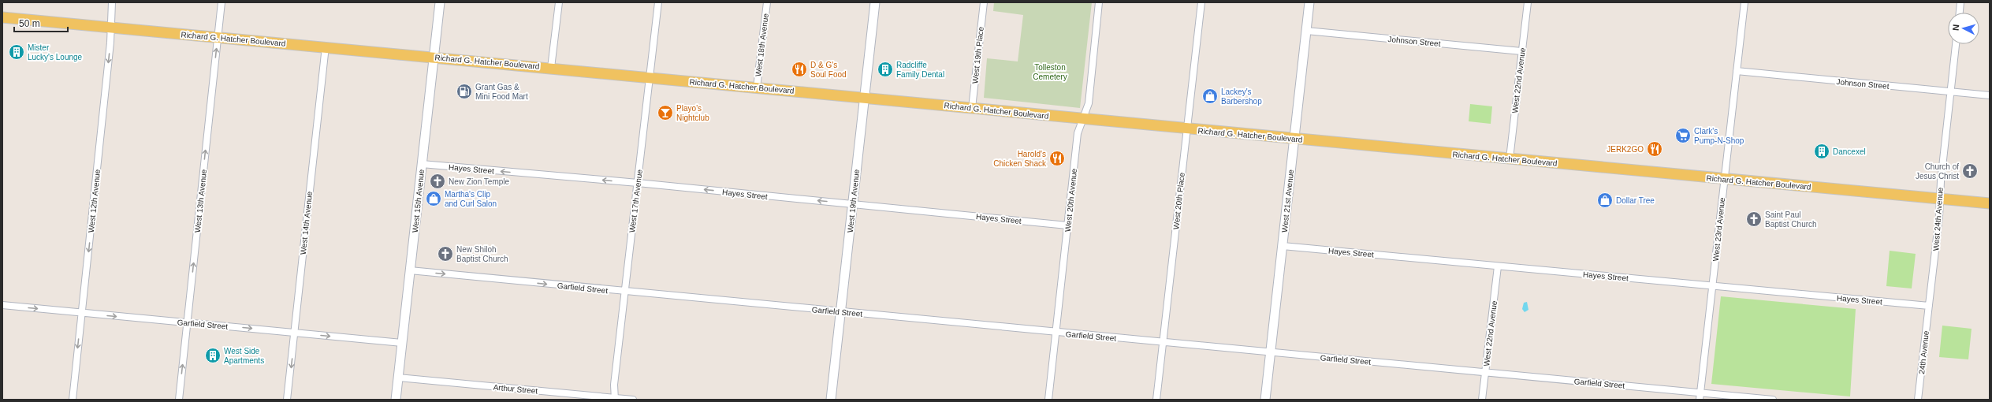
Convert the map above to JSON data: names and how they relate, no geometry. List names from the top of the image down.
{
  "streets": {
    "main road": ["Richard G. Hatcher Boulevard"],
    "street": [
      "Johnson Street",
      "West 18th Avenue",
      "West 19th Place",
      "West 22nd Avenue",
      "Hayes Street",
      "West 20th Avenue",
      "West 12th Avenue",
      "West 13th Avenue",
      "West 15th Avenue",
      "West 17th Avenue",
      "West 19th Avenue",
      "West 20th Place",
      "West 21st Avenue",
      "West 24th Avenue",
      "West 14th Avenue",
      "West 23rd Avenue",
      "Garfield Street",
      "24th Avenue",
      "Arthur Street"
    ]
  },
  "crossings": [
    ["Richard G. Hatcher Boulevard", "West 18th Avenue"],
    ["Richard G. Hatcher Boulevard", "West 19th Place"],
    ["Richard G. Hatcher Boulevard", "West 22nd Avenue"],
    ["Richard G. Hatcher Boulevard", "West 20th Avenue"],
    ["Richard G. Hatcher Boulevard", "West 12th Avenue"],
    ["Richard G. Hatcher Boulevard", "West 13th Avenue"],
    ["Richard G. Hatcher Boulevard", "West 15th Avenue"],
    ["Richard G. Hatcher Boulevard", "West 17th Avenue"],
    ["Richard G. Hatcher Boulevard", "West 19th Avenue"],
    ["Richard G. Hatcher Boulevard", "West 20th Place"],
    ["Richard G. Hatcher Boulevard", "West 21st Avenue"],
    ["Richard G. Hatcher Boulevard", "West 24th Avenue"],
    ["Richard G. Hatcher Boulevard", "West 14th Avenue"],
    ["Richard G. Hatcher Boulevard", "West 23rd Avenue"],
    ["Johnson Street", "West 22nd Avenue"],
    ["Johnson Street", "West 21st Avenue"],
    ["Johnson Street", "West 24th Avenue"],
    ["Johnson Street", "West 23rd Avenue"],
    ["West 22nd Avenue", "Hayes Street"],
    ["West 22nd Avenue", "Garfield Street"],
    ["Hayes Street", "West 20th Avenue"],
    ["Hayes Street", "West 15th Avenue"],
    ["Hayes Street", "West 17th Avenue"],
    ["Hayes Street", "West 19th Avenue"],
    ["Hayes Street", "West 21st Avenue"],
    ["Hayes Street", "West 24th Avenue"],
    ["Hayes Street", "West 23rd Avenue"],
    ["Hayes Street", "24th Avenue"],
    ["West 20th Avenue", "Garfield Street"],
    ["West 12th Avenue", "Garfield Street"],
    ["West 13th Avenue", "Garfield Street"],
    ["West 15th Avenue", "Garfield Street"],
    ["West 15th Avenue", "Arthur Street"],
    ["West 17th Avenue", "Garfield Street"],
    ["West 17th Avenue", "Arthur Street"],
    ["West 19th Avenue", "Garfield Street"],
    ["West 20th Place", "Garfield Street"],
    ["West 21st Avenue", "Garfield Street"],
    ["West 24th Avenue", "24th Avenue"],
    ["West 14th Avenue", "Garfield Street"],
    ["West 23rd Avenue", "Garfield Street"]
  ],
  "one_way": ["West 12th Avenue", "West 13th Avenue"],
  "parks": ["Tolleston Cemetery"],
  "places": {
    "building": [
      "Mister Lucky's Lounge",
      "Radcliffe Family Dental",
      "Dancexel",
      "West Side Apartments"
    ],
    "restaurant": ["D & G's Soul Food", "JERK2GO", "Harold's Chicken Shack"],
    "fuel station": ["Grant Gas & Mini Food Mart"],
    "shop": ["Lackey's Barbershop", "Martha's Clip and Curl Salon", "Dollar Tree"],
    "bar": ["Playo’s Nightclub"],
    "supermarket": ["Clark's Pump-N-Shop"],
    "church": [
      "Church of Jesus Christ",
      "New Zion Temple",
      "Saint Paul Baptist Church",
      "New Shiloh Baptist Church"
    ]
  },
  "scale_bar": "50 m",
  "north": "left"
}
